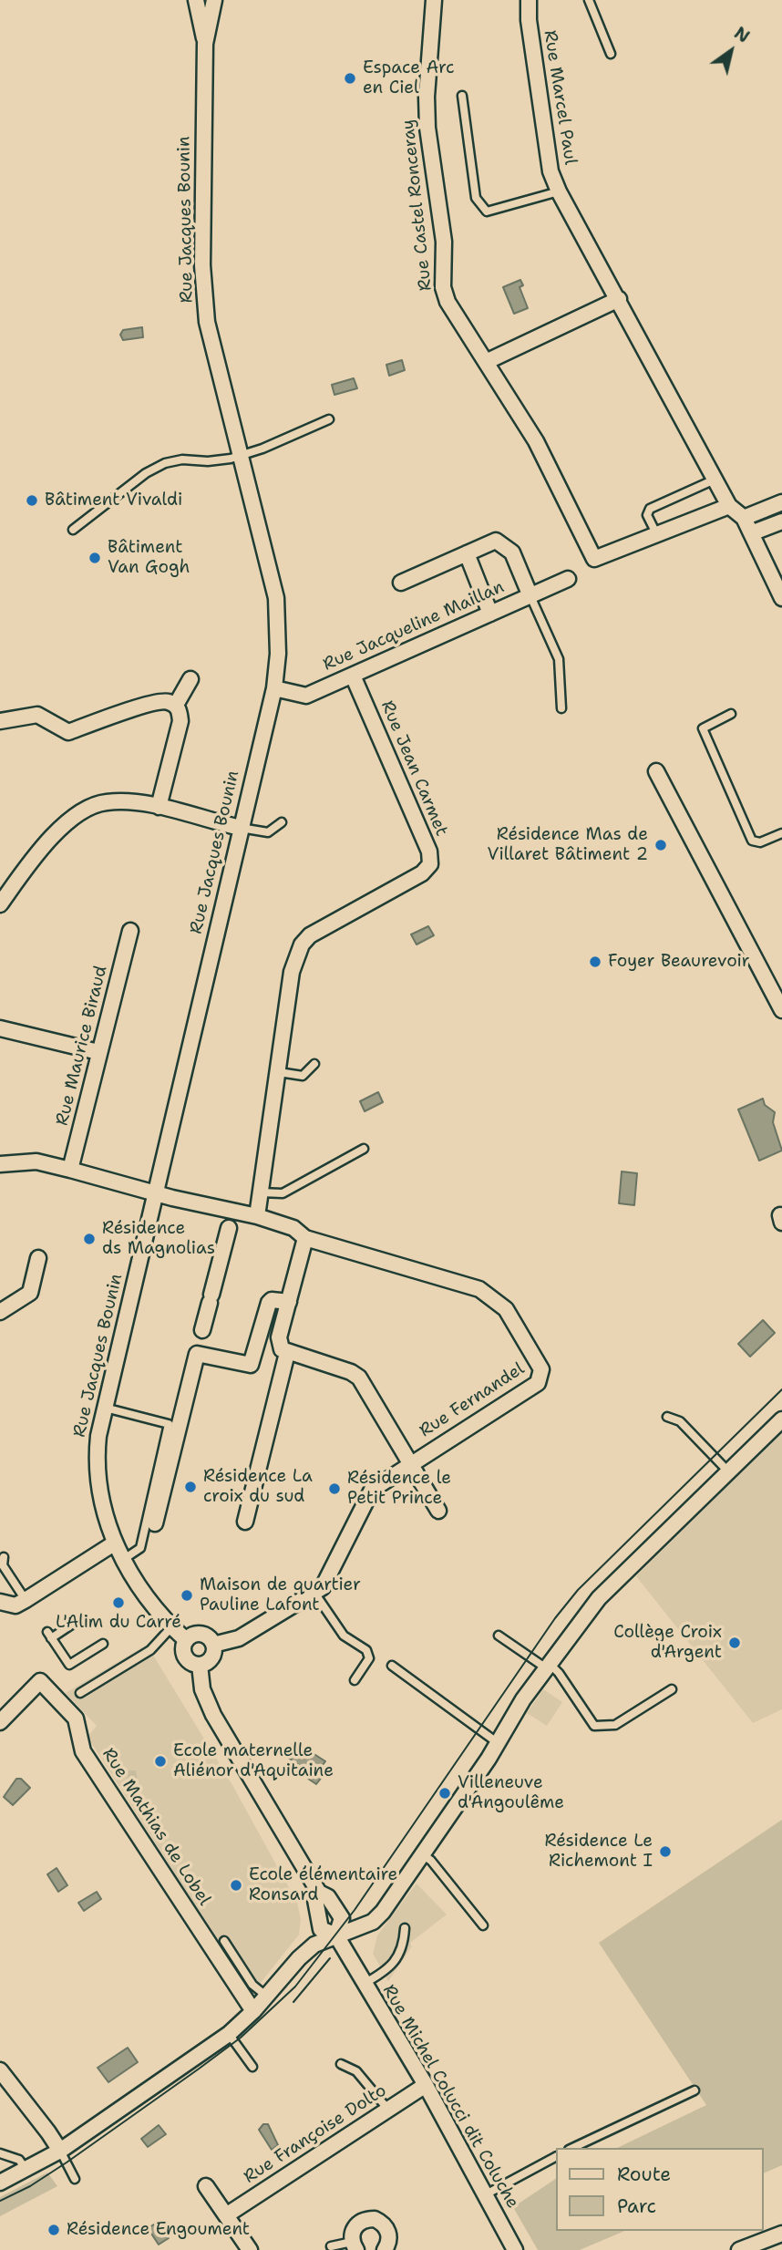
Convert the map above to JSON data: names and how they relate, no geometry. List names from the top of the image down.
{
  "streets": {
    "street": [
      "Rue Marcel Paul",
      "Rue Castel Ronceray",
      "Rue Jacques Bounin",
      "Rue Jacqueline Maillan",
      "Rue Jean Carmet",
      "Rue Maurice Biraud",
      "Rue Fernandel",
      "Rue Mathias de Lobel",
      "Rue Michel Colucci dit Coluche",
      "Rue Françoise Dolto"
    ]
  },
  "crossings": [
    ["Rue Jacques Bounin", "Rue Jacqueline Maillan"],
    ["Rue Jacques Bounin", "Rue Fernandel"],
    ["Rue Jacques Bounin", "Rue Michel Colucci dit Coluche"],
    ["Rue Jacqueline Maillan", "Rue Jean Carmet"],
    ["Rue Jean Carmet", "Rue Fernandel"],
    ["Rue Maurice Biraud", "Rue Fernandel"],
    ["Rue Michel Colucci dit Coluche", "Rue Françoise Dolto"]
  ],
  "places": [
    "Espace Arc en Ciel",
    "Bâtiment Vivaldi",
    "Bâtiment Van Gogh",
    "Résidence Mas de Villaret Bâtiment 2",
    "Foyer Beaurevoir",
    "Résidence ds Magnolias",
    "Résidence La croix du sud",
    "Résidence le Petit Prince",
    "Maison de quartier Pauline Lafont",
    "L'Alim du Carré",
    "Collège Croix d'Argent",
    "Ecole maternelle Aliénor d'Aquitaine",
    "Villeneuve d'Angoulême",
    "Résidence Le Richemont I",
    "Ecole élémentaire Ronsard",
    "Résidence Engoument"
  ],
  "legend": ["Route", "Parc"],
  "north": "top right"
}
